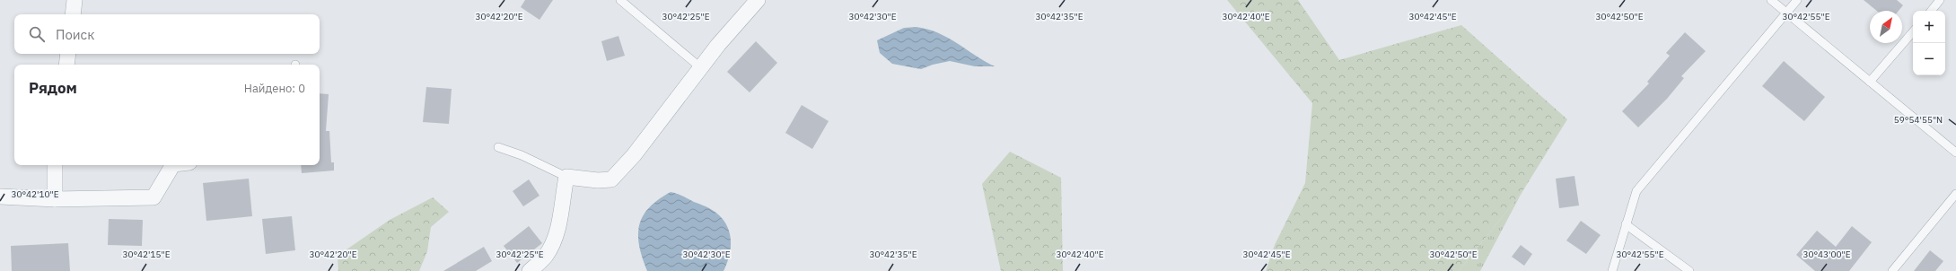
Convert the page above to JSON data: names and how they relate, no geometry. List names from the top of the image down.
{
  "north": "top right",
  "page": {
    "map_buttons": ["+", "−"],
    "search": "Поиск",
    "heading": ["Рядом", "Найдено: 0"]
  },
  "coordinates": [
    "30°42'45\"E",
    "30°42'20\"E",
    "30°42'25\"E",
    "30°42'30\"E",
    "30°42'35\"E",
    "30°42'40\"E",
    "30°42'50\"E",
    "30°42'55\"E",
    "59°54'55\"N",
    "30°42'10\"E",
    "30°42'15\"E",
    "30°43'00\"E"
  ]
}
